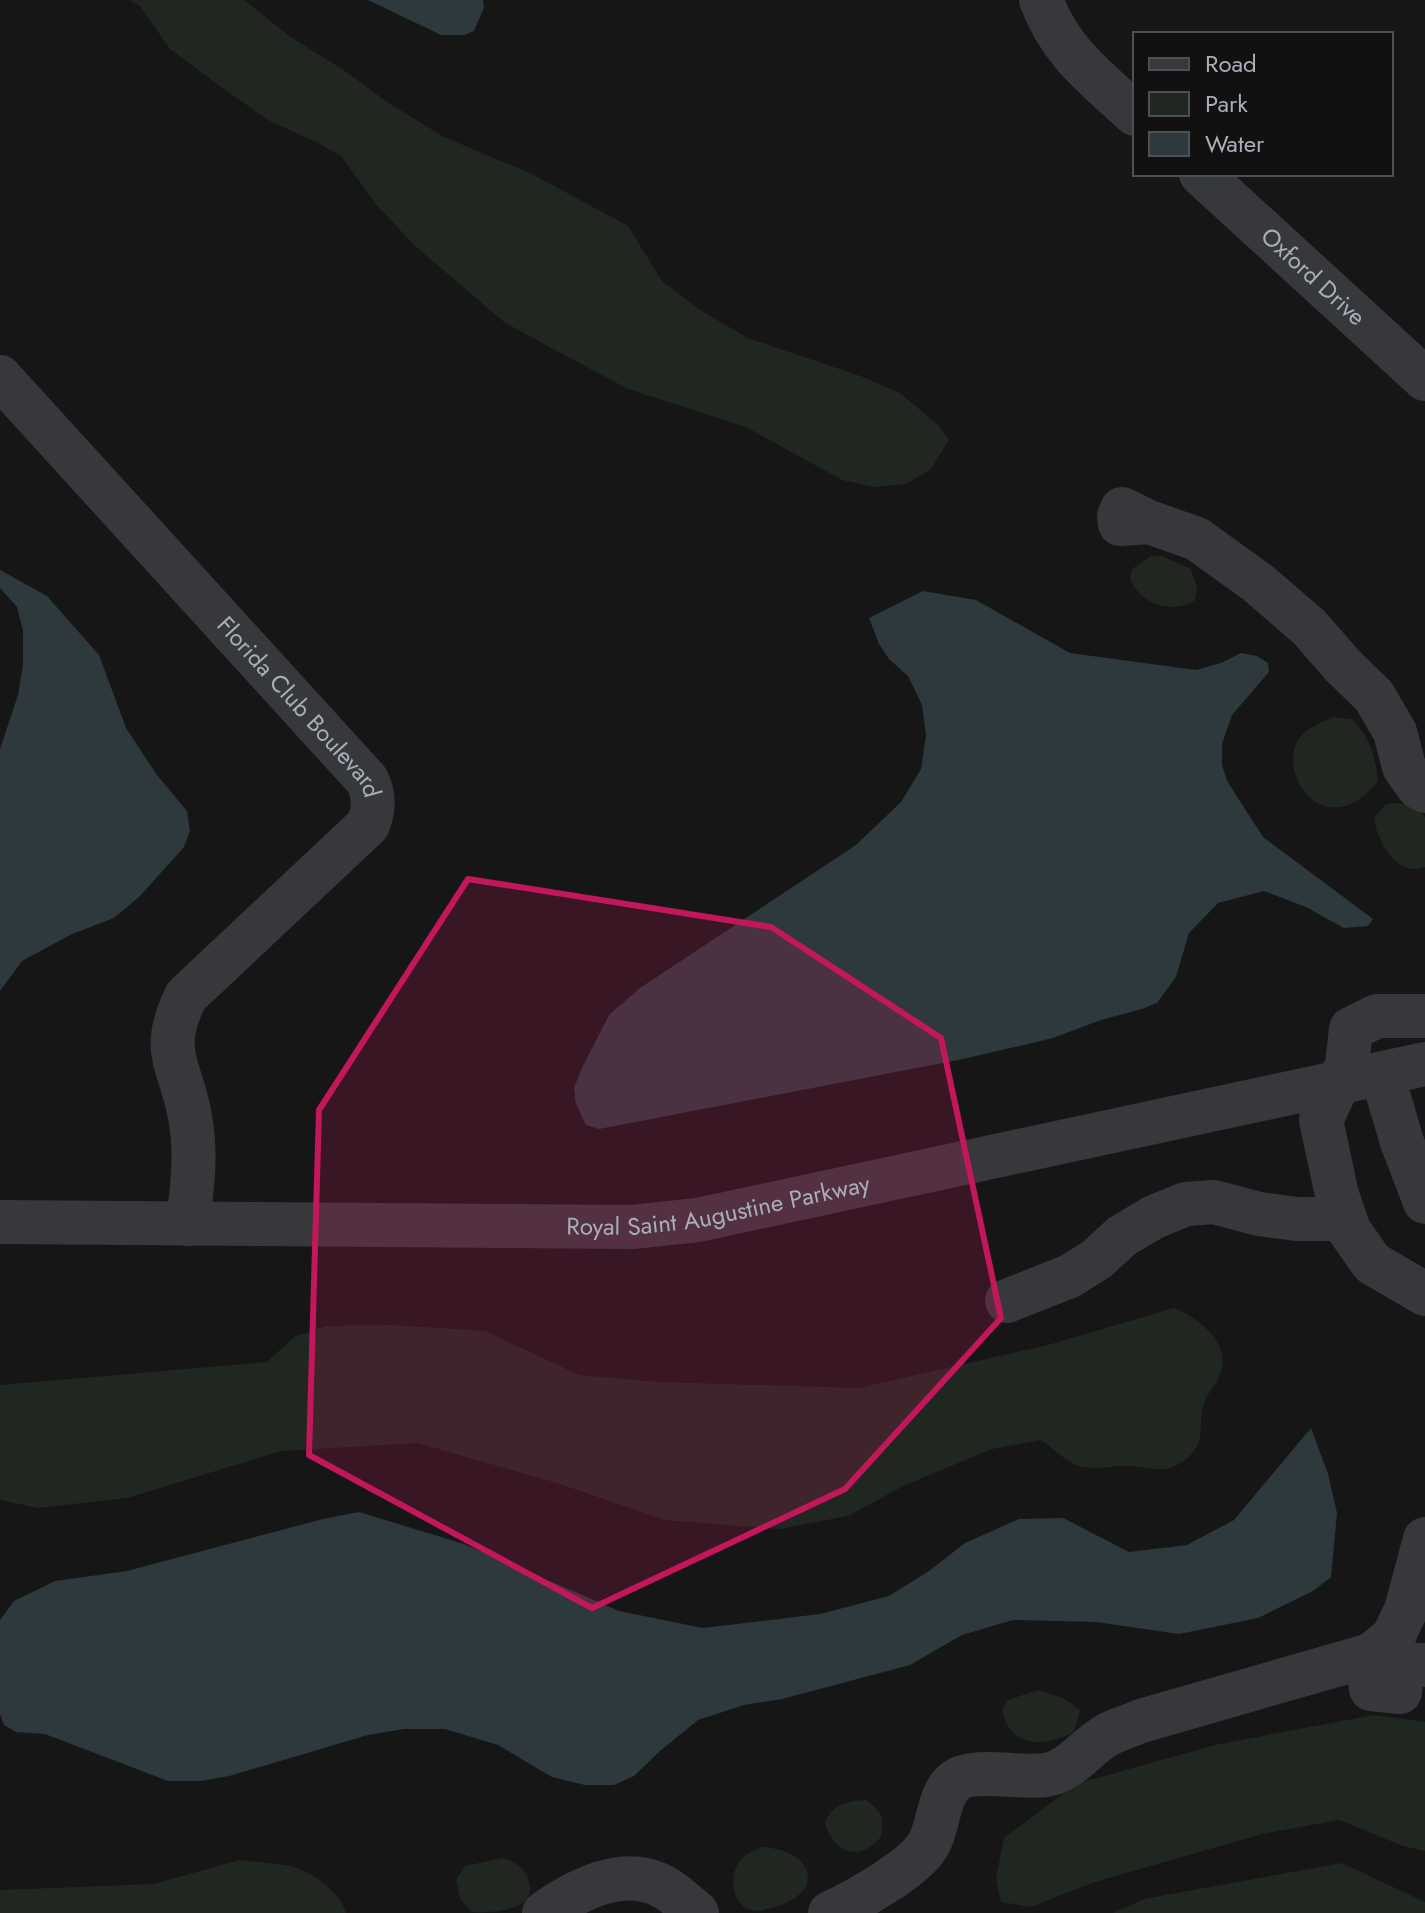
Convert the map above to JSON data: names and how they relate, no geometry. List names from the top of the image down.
{
  "streets": {
    "street": ["Oxford Drive", "Florida Club Boulevard", "Royal Saint Augustine Parkway"]
  },
  "crossings": [
    ["Florida Club Boulevard", "Royal Saint Augustine Parkway"]
  ],
  "legend": ["Road", "Park", "Water"]
}
